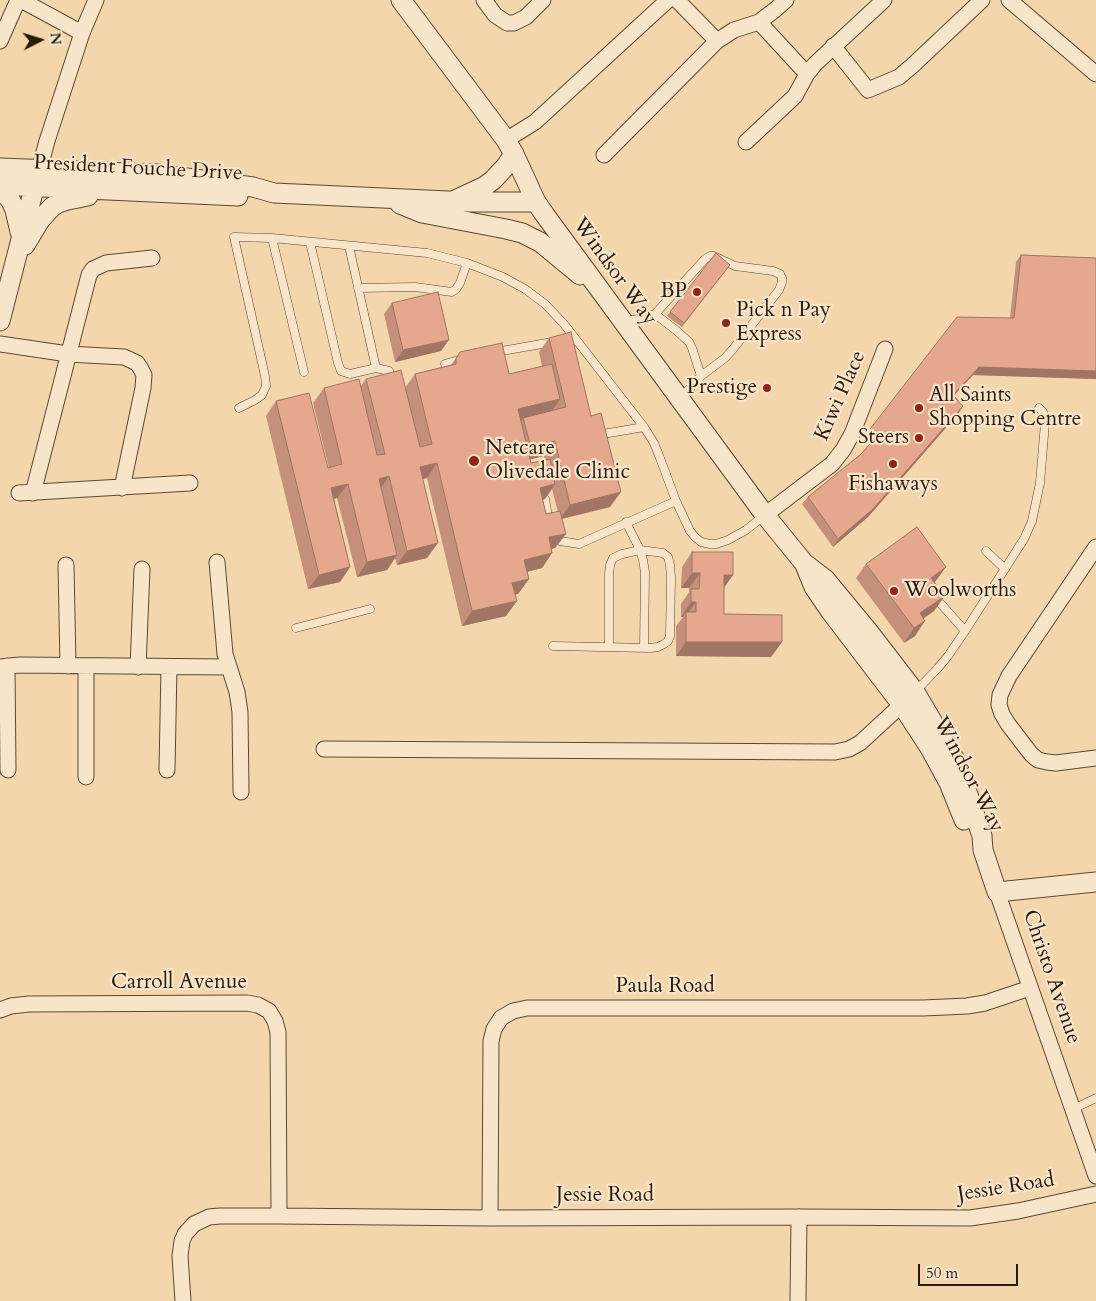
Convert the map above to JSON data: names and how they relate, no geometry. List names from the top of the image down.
{
  "streets": {
    "street": [
      "President Fouche Drive",
      "Windsor Way",
      "Kiwi Place",
      "Christo Avenue",
      "Carroll Avenue",
      "Paula Road",
      "Jessie Road"
    ]
  },
  "crossings": [
    ["President Fouche Drive", "Windsor Way"],
    ["Windsor Way", "Kiwi Place"],
    ["Windsor Way", "Christo Avenue"],
    ["Christo Avenue", "Paula Road"],
    ["Carroll Avenue", "Jessie Road"],
    ["Paula Road", "Jessie Road"]
  ],
  "places": [
    "BP",
    "Pick n Pay Express",
    "Prestige",
    "All Saints Shopping Centre",
    "Steers",
    "Netcare Olivedale Clinic",
    "Fishaways",
    "Woolworths"
  ],
  "scale_bar": "50 m",
  "north": "right"
}
